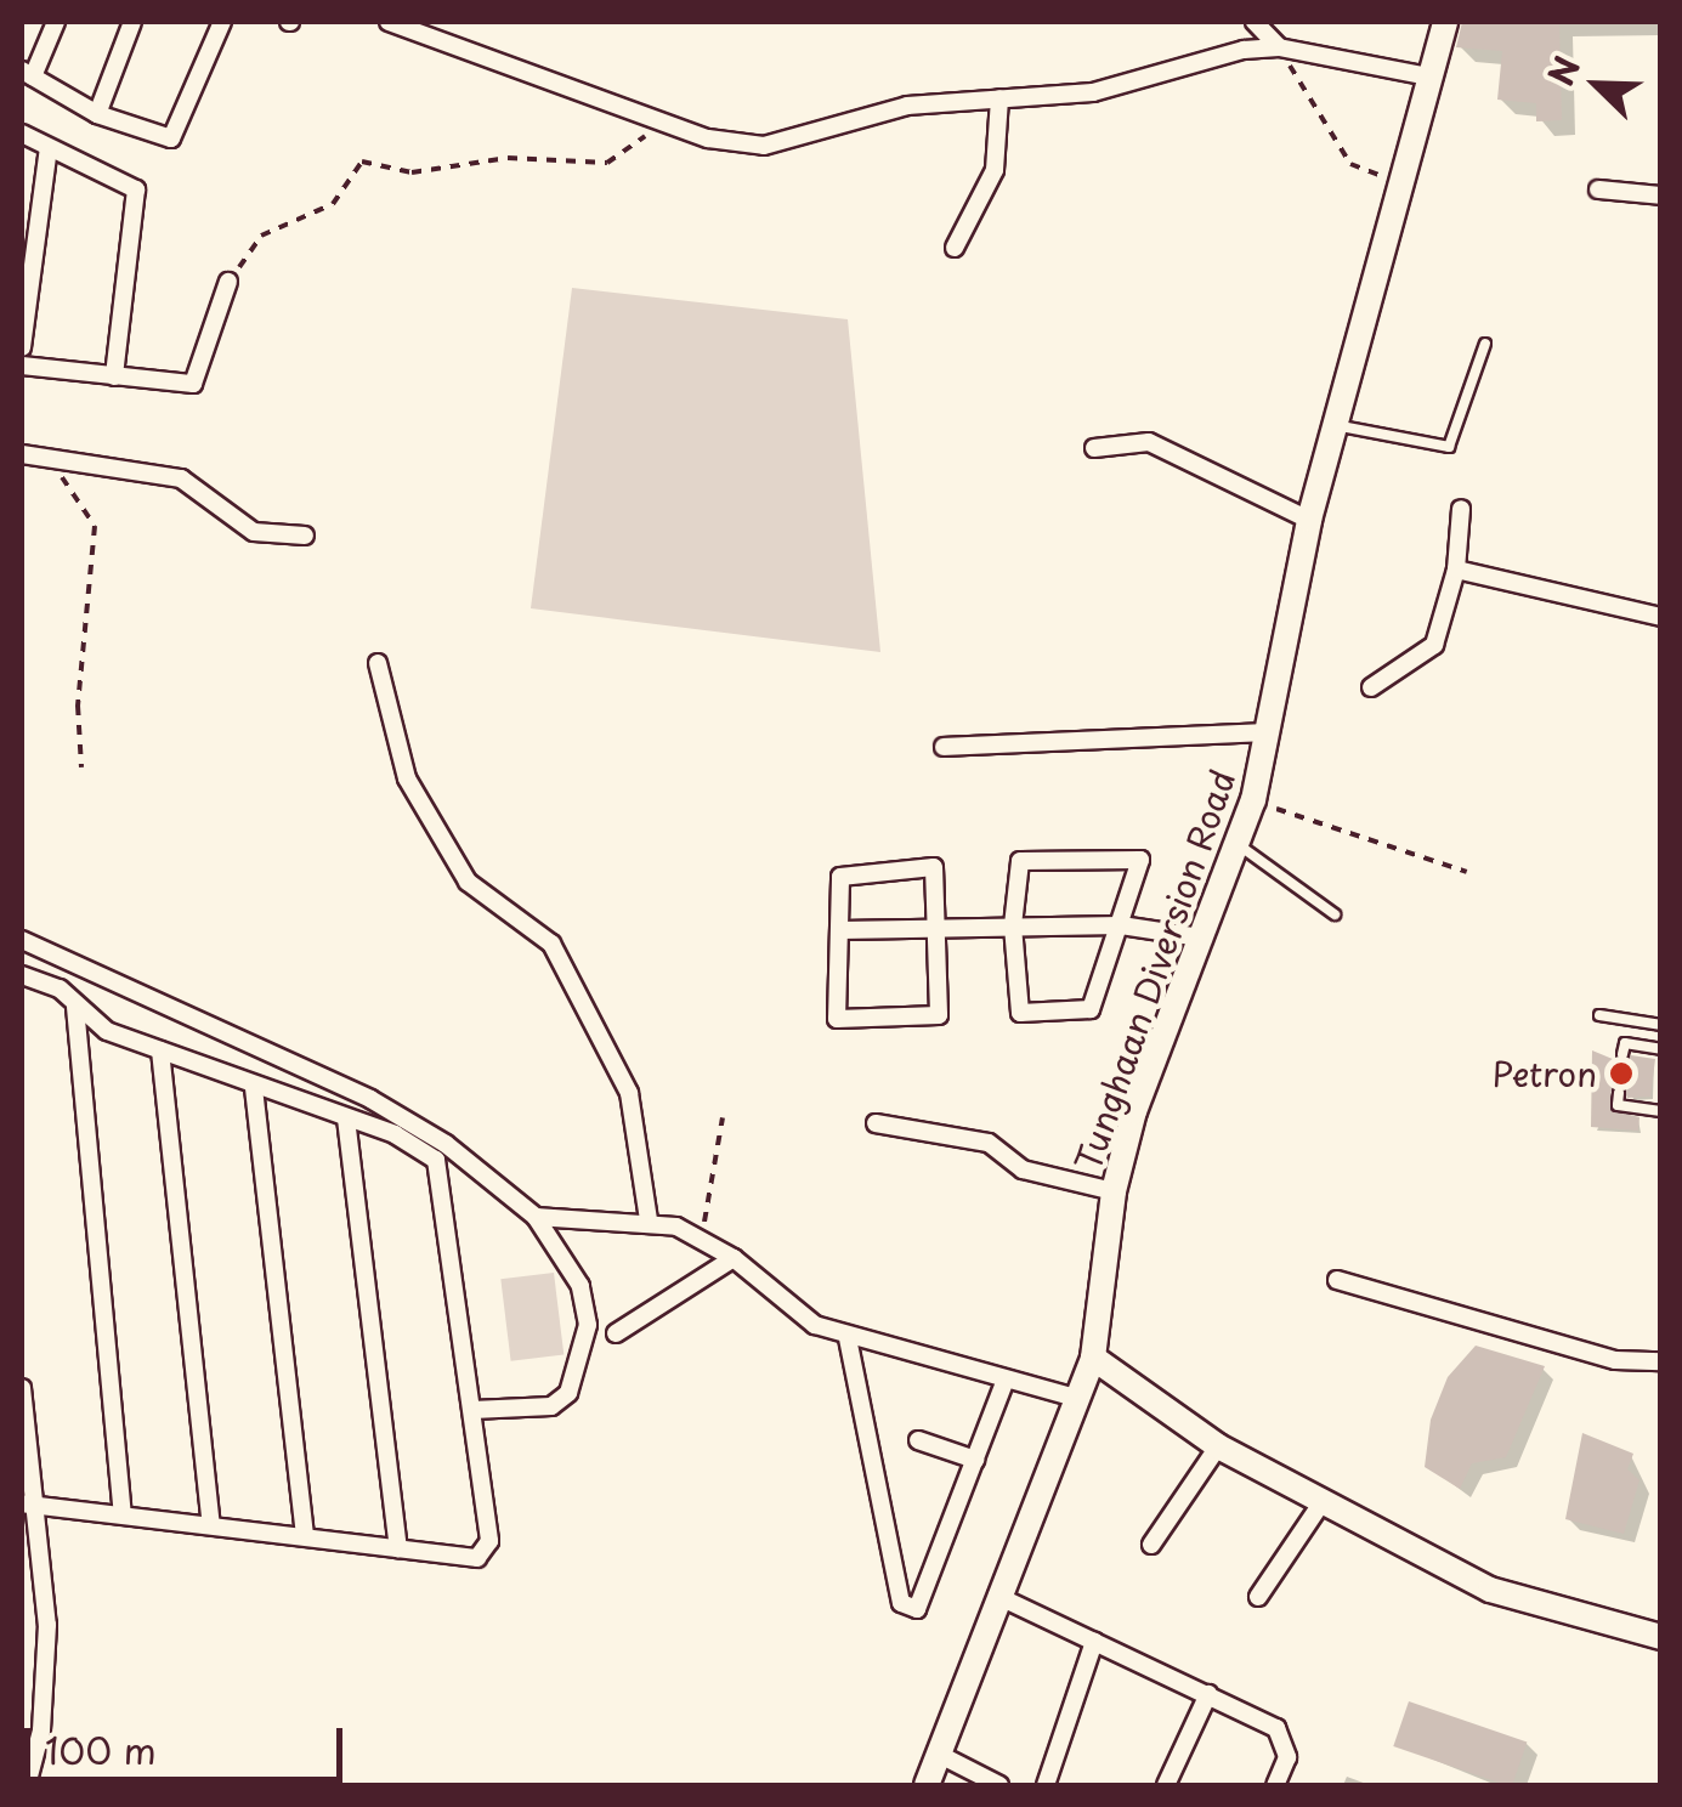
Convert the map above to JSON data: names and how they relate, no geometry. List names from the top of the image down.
{
  "streets": {
    "street": ["Tunghaan Diversion Road"]
  },
  "places": ["Petron"],
  "scale_bar": "100 m",
  "north": "top left"
}
